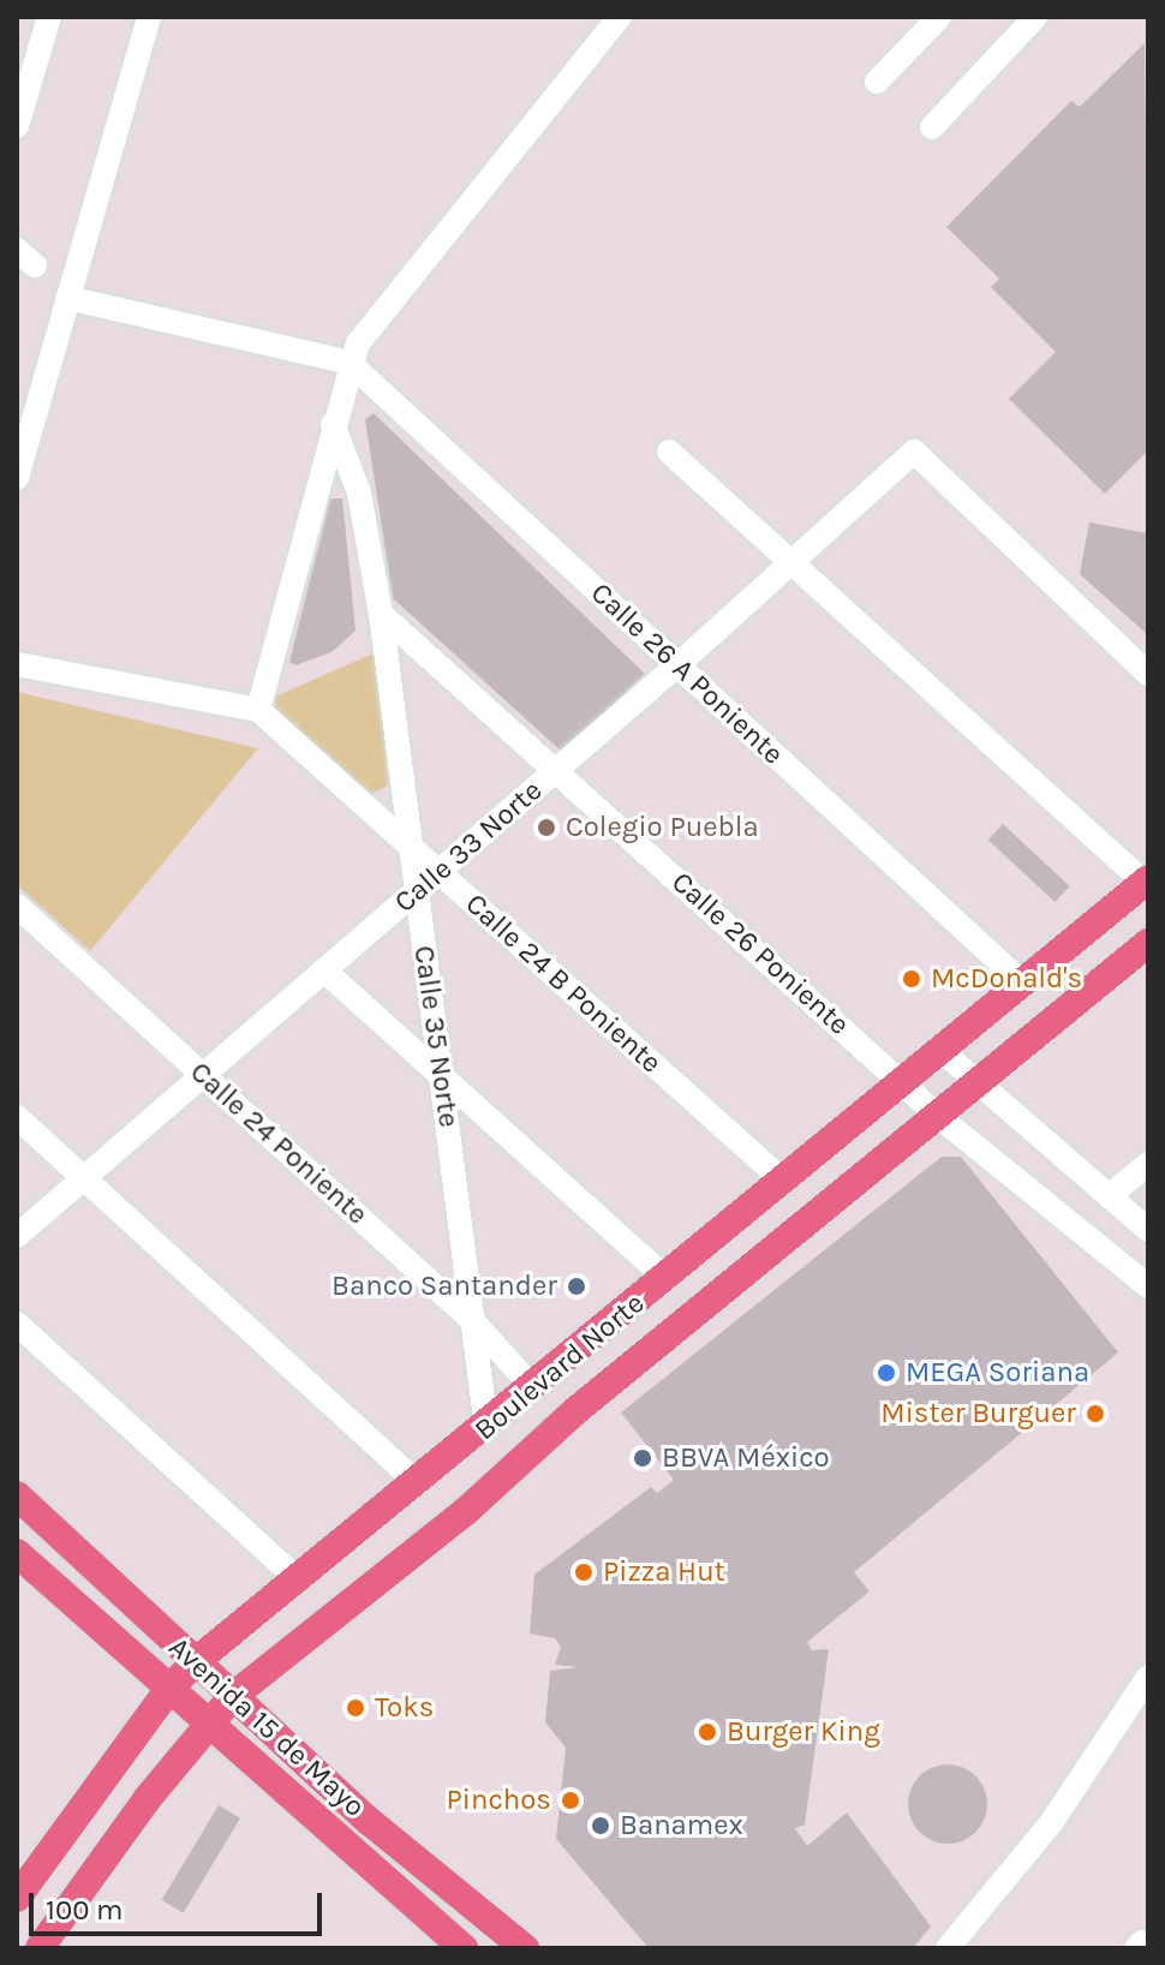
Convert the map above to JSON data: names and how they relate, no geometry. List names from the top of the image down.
{
  "streets": {
    "main road": ["Boulevard Norte", "Avenida 15 de Mayo"],
    "street": [
      "Calle 26 A Poniente",
      "Calle 33 Norte",
      "Calle 26 Poniente",
      "Calle 24 B Poniente",
      "Calle 35 Norte",
      "Calle 24 Poniente"
    ]
  },
  "crossings": [
    ["Calle 26 A Poniente", "Calle 33 Norte"],
    ["Calle 26 A Poniente", "Boulevard Norte"],
    ["Calle 33 Norte", "Calle 26 Poniente"],
    ["Calle 33 Norte", "Calle 24 B Poniente"],
    ["Calle 33 Norte", "Calle 35 Norte"],
    ["Calle 33 Norte", "Calle 24 Poniente"],
    ["Calle 26 Poniente", "Calle 35 Norte"],
    ["Calle 26 Poniente", "Boulevard Norte"],
    ["Calle 24 B Poniente", "Calle 35 Norte"],
    ["Calle 24 B Poniente", "Boulevard Norte"],
    ["Calle 35 Norte", "Calle 24 Poniente"],
    ["Calle 35 Norte", "Boulevard Norte"],
    ["Calle 24 Poniente", "Boulevard Norte"],
    ["Boulevard Norte", "Avenida 15 de Mayo"]
  ],
  "places": [
    "Colegio Puebla",
    "McDonald's",
    "Banco Santander",
    "MEGA Soriana",
    "Mister Burguer",
    "BBVA México",
    "Pizza Hut",
    "Toks",
    "Burger King",
    "Pinchos",
    "Banamex"
  ],
  "scale_bar": "100 m"
}
